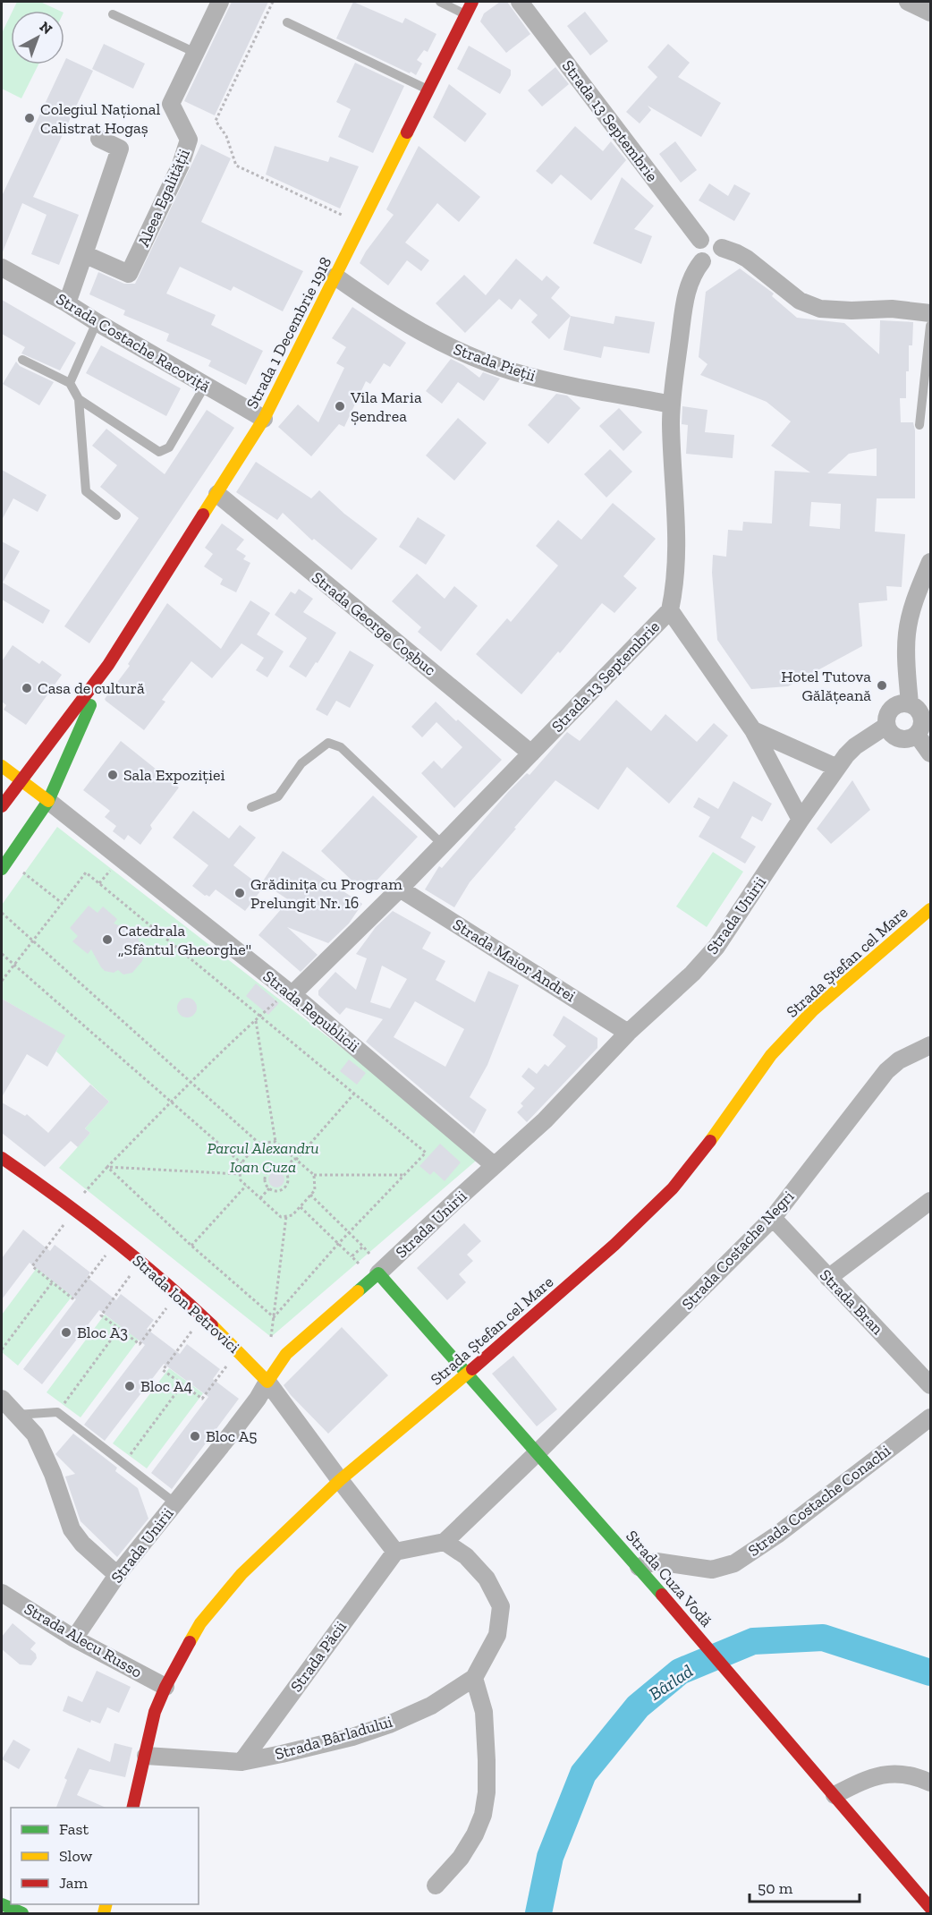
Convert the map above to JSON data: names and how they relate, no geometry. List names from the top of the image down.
{
  "streets": {
    "main road": [
      "Strada 1 Decembrie 1918",
      "Strada Unirii",
      "Strada Ștefan cel Mare",
      "Strada Ion Petrovici",
      "Strada Cuza Vodă"
    ],
    "street": [
      "Strada 13 Septembrie",
      "Aleea Egalității",
      "Strada Costache Racoviță",
      "Strada Pieții",
      "Strada George Coșbuc",
      "Strada Maior Andrei",
      "Strada Republicii",
      "Strada Costache Negri",
      "Strada Bran",
      "Strada Costache Conachi",
      "Strada Alecu Russo",
      "Strada Păcii",
      "Strada Bârladului"
    ]
  },
  "crossings": [
    ["Strada 13 Septembrie", "Strada Pieții"],
    ["Strada 13 Septembrie", "Strada George Coșbuc"],
    ["Strada 13 Septembrie", "Strada Maior Andrei"],
    ["Strada 13 Septembrie", "Strada Republicii"],
    ["Strada 1 Decembrie 1918", "Strada Costache Racoviță"],
    ["Strada 1 Decembrie 1918", "Strada Pieții"],
    ["Strada 1 Decembrie 1918", "Strada George Coșbuc"],
    ["Strada 1 Decembrie 1918", "Strada Republicii"],
    ["Strada Unirii", "Strada Maior Andrei"],
    ["Strada Unirii", "Strada Republicii"],
    ["Strada Unirii", "Strada Ion Petrovici"],
    ["Strada Unirii", "Strada Cuza Vodă"],
    ["Strada Unirii", "Strada Alecu Russo"],
    ["Strada Ștefan cel Mare", "Strada Ion Petrovici"],
    ["Strada Ștefan cel Mare", "Strada Cuza Vodă"],
    ["Strada Ștefan cel Mare", "Strada Alecu Russo"],
    ["Strada Ștefan cel Mare", "Strada Bârladului"],
    ["Strada Costache Negri", "Strada Bran"],
    ["Strada Costache Negri", "Strada Cuza Vodă"],
    ["Strada Costache Negri", "Strada Bârladului"],
    ["Strada Ion Petrovici", "Strada Păcii"],
    ["Strada Costache Conachi", "Strada Cuza Vodă"],
    ["Strada Păcii", "Strada Bârladului"]
  ],
  "water": ["Bârlad"],
  "parks": ["Parcul Alexandru Ioan Cuza"],
  "places": [
    "Colegiul Național Calistrat Hogaș",
    "Vila Maria Șendrea",
    "Hotel Tutova Gălățeană",
    "Casa de cultură",
    "Sala Expoziției",
    "Grădinița cu Program Prelungit Nr. 16",
    "Catedrala „Sfântul Gheorghe\"",
    "Bloc A3",
    "Bloc A4",
    "Bloc A5"
  ],
  "legend": ["Fast", "Slow", "Jam"],
  "scale_bar": "50 m",
  "north": "top right"
}
